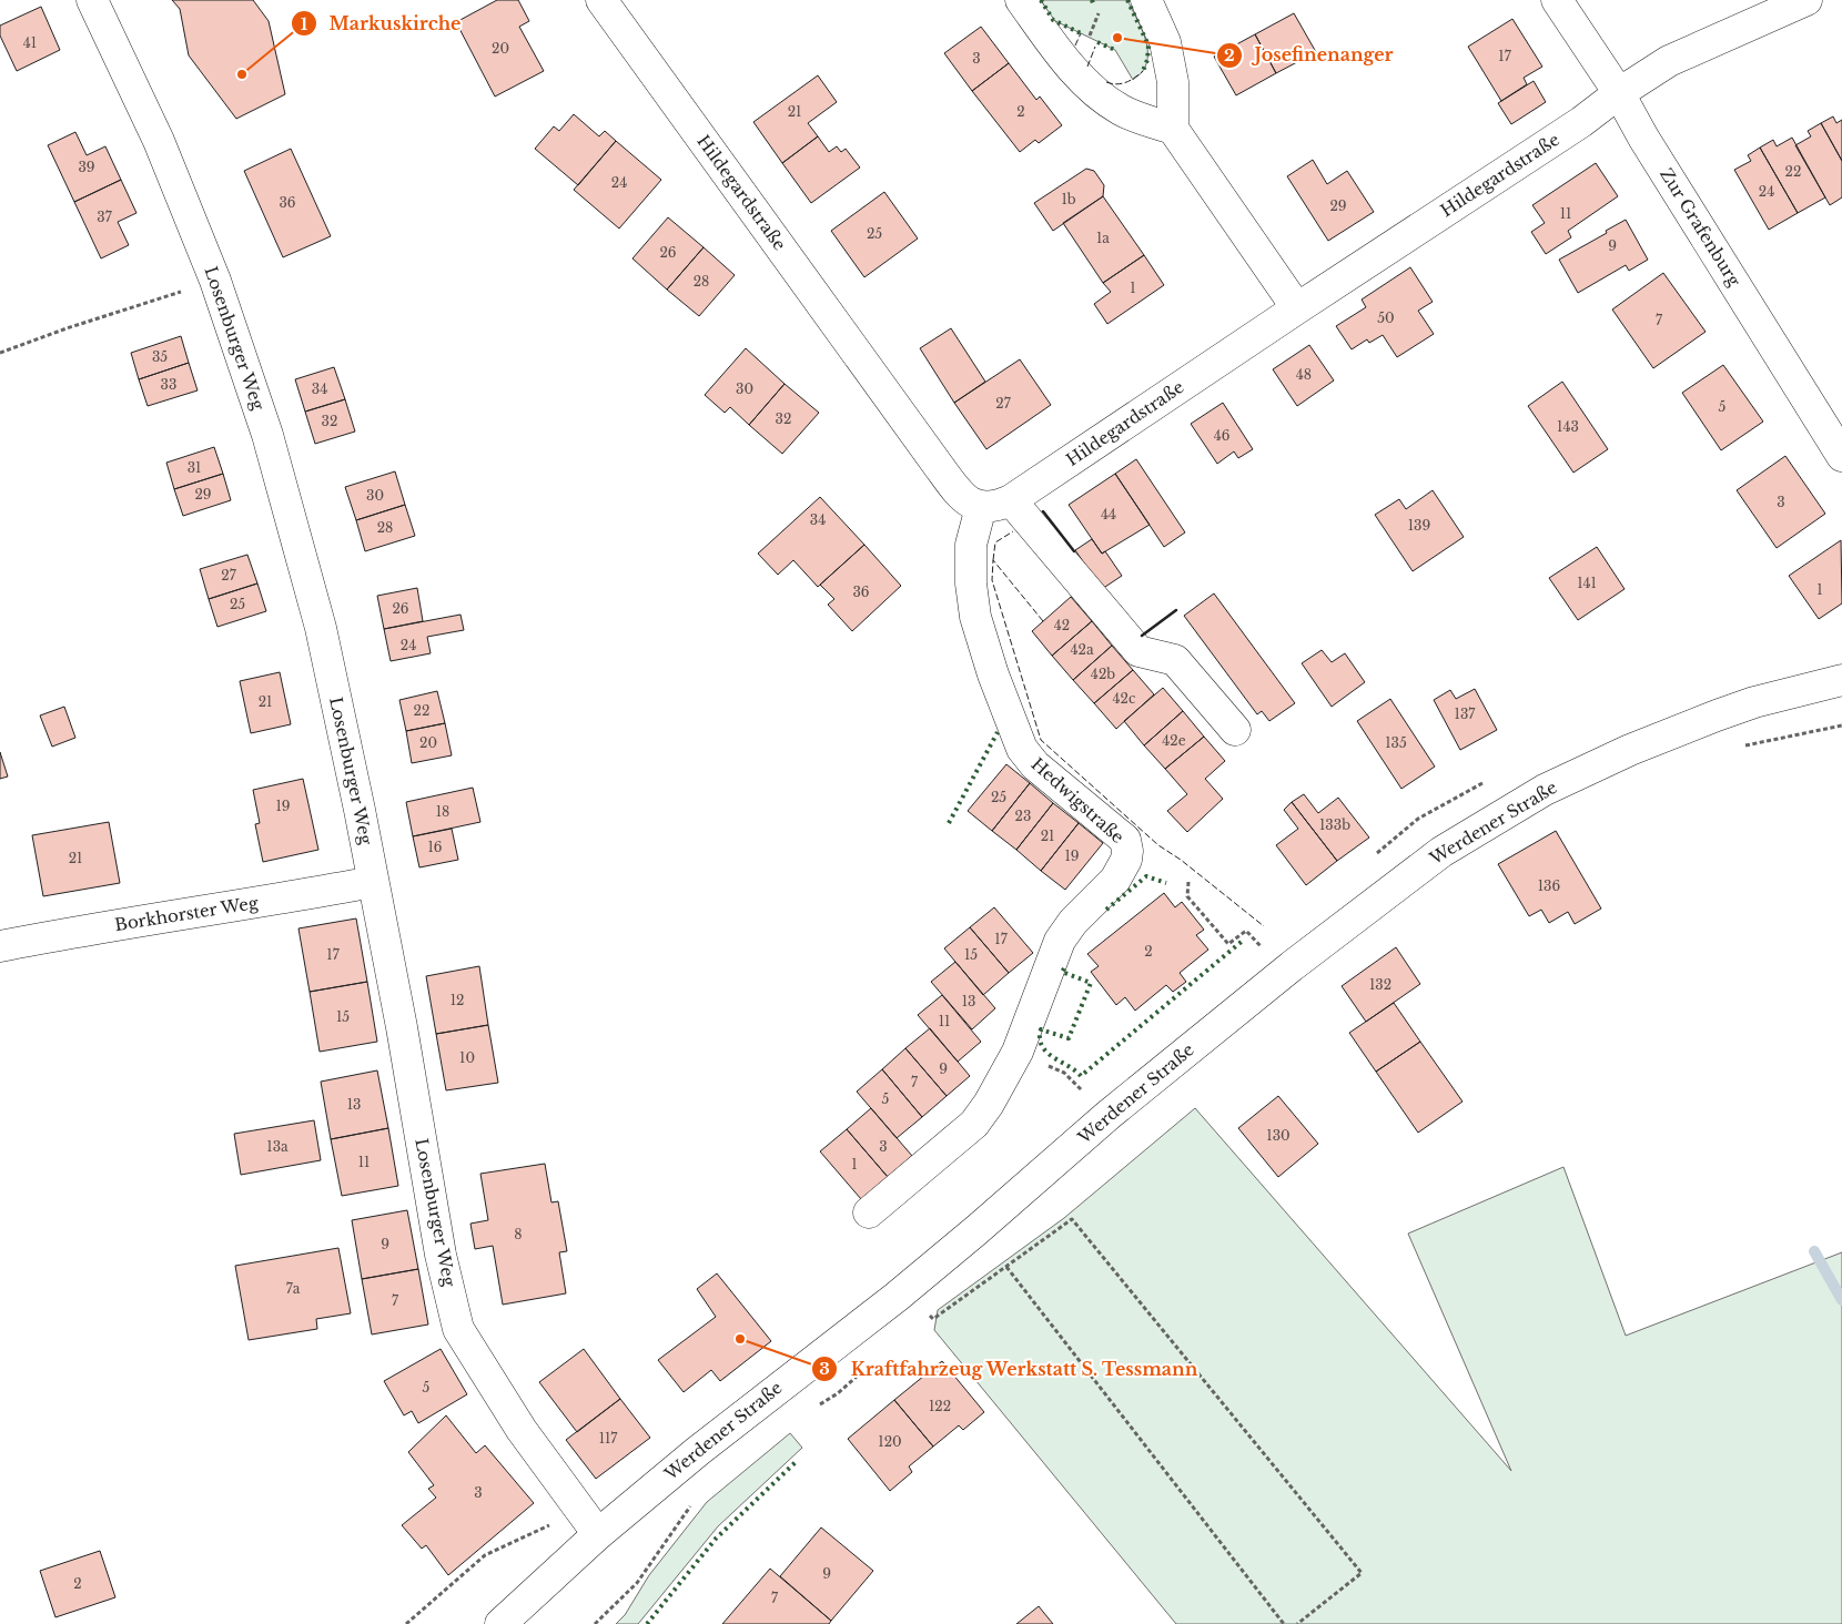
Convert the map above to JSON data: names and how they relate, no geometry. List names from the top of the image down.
{
  "streets": {
    "street": [
      "Hildegardstraße",
      "Zur Grafenburg",
      "Losenburger Weg",
      "Hedwigstraße",
      "Werdener Straße",
      "Borkhorster Weg"
    ]
  },
  "crossings": [
    ["Hildegardstraße", "Zur Grafenburg"],
    ["Hildegardstraße", "Hedwigstraße"],
    ["Losenburger Weg", "Werdener Straße"],
    ["Losenburger Weg", "Borkhorster Weg"]
  ],
  "places": ["Josefinenanger", "Markuskirche", "Kraftfahrzeug Werkstatt S. Tessmann"],
  "house_numbers": [
    "41",
    "20",
    "17",
    "3",
    "21",
    "2",
    "39",
    "22",
    "24",
    "24",
    "1b",
    "36",
    "29",
    "11",
    "37",
    "25",
    "1a",
    "9",
    "26",
    "28",
    "1",
    "50",
    "7",
    "35",
    "48",
    "33",
    "34",
    "30",
    "27",
    "5",
    "32",
    "32",
    "143",
    "46",
    "31",
    "29",
    "30",
    "3",
    "44",
    "34",
    "139",
    "28",
    "27",
    "141",
    "1",
    "36",
    "25",
    "26",
    "42",
    "24",
    "42a",
    "42b",
    "42c",
    "21",
    "22",
    "137",
    "42e",
    "20",
    "135",
    "25",
    "19",
    "18",
    "23",
    "133b",
    "21",
    "16",
    "19",
    "21",
    "136",
    "17",
    "2",
    "17",
    "15",
    "132",
    "12",
    "13",
    "15",
    "11",
    "10",
    "9",
    "7",
    "5",
    "13",
    "130",
    "13a",
    "3",
    "11",
    "1",
    "8",
    "9",
    "7a",
    "7",
    "5",
    "122",
    "117",
    "120",
    "3",
    "9",
    "2",
    "7"
  ]
}
